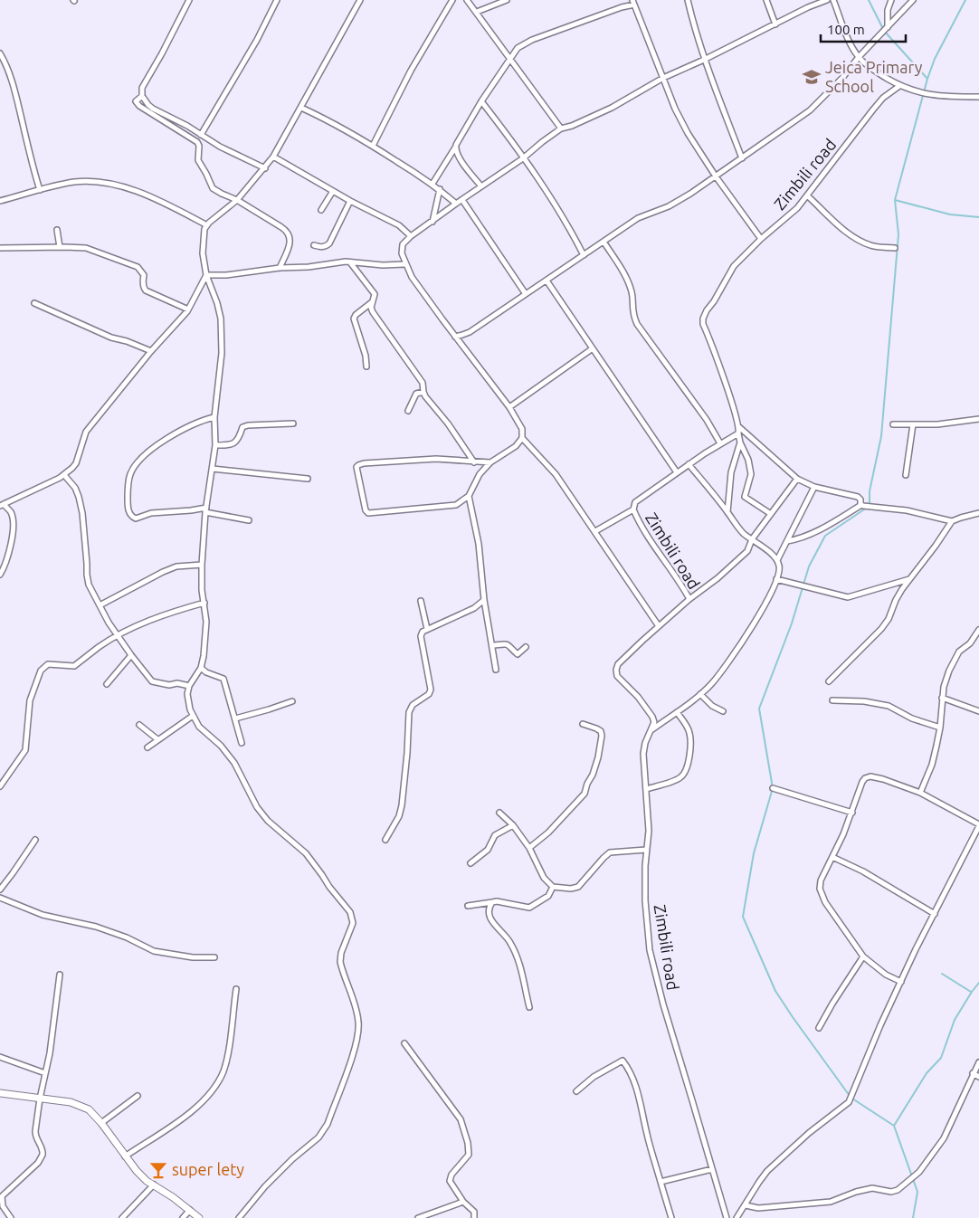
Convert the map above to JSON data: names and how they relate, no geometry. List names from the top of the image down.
{
  "streets": {
    "street": ["Zimbili road"]
  },
  "places": {
    "school or university": ["Jeica Primary School"],
    "bar": ["super lety"]
  },
  "scale_bar": "100 m"
}
